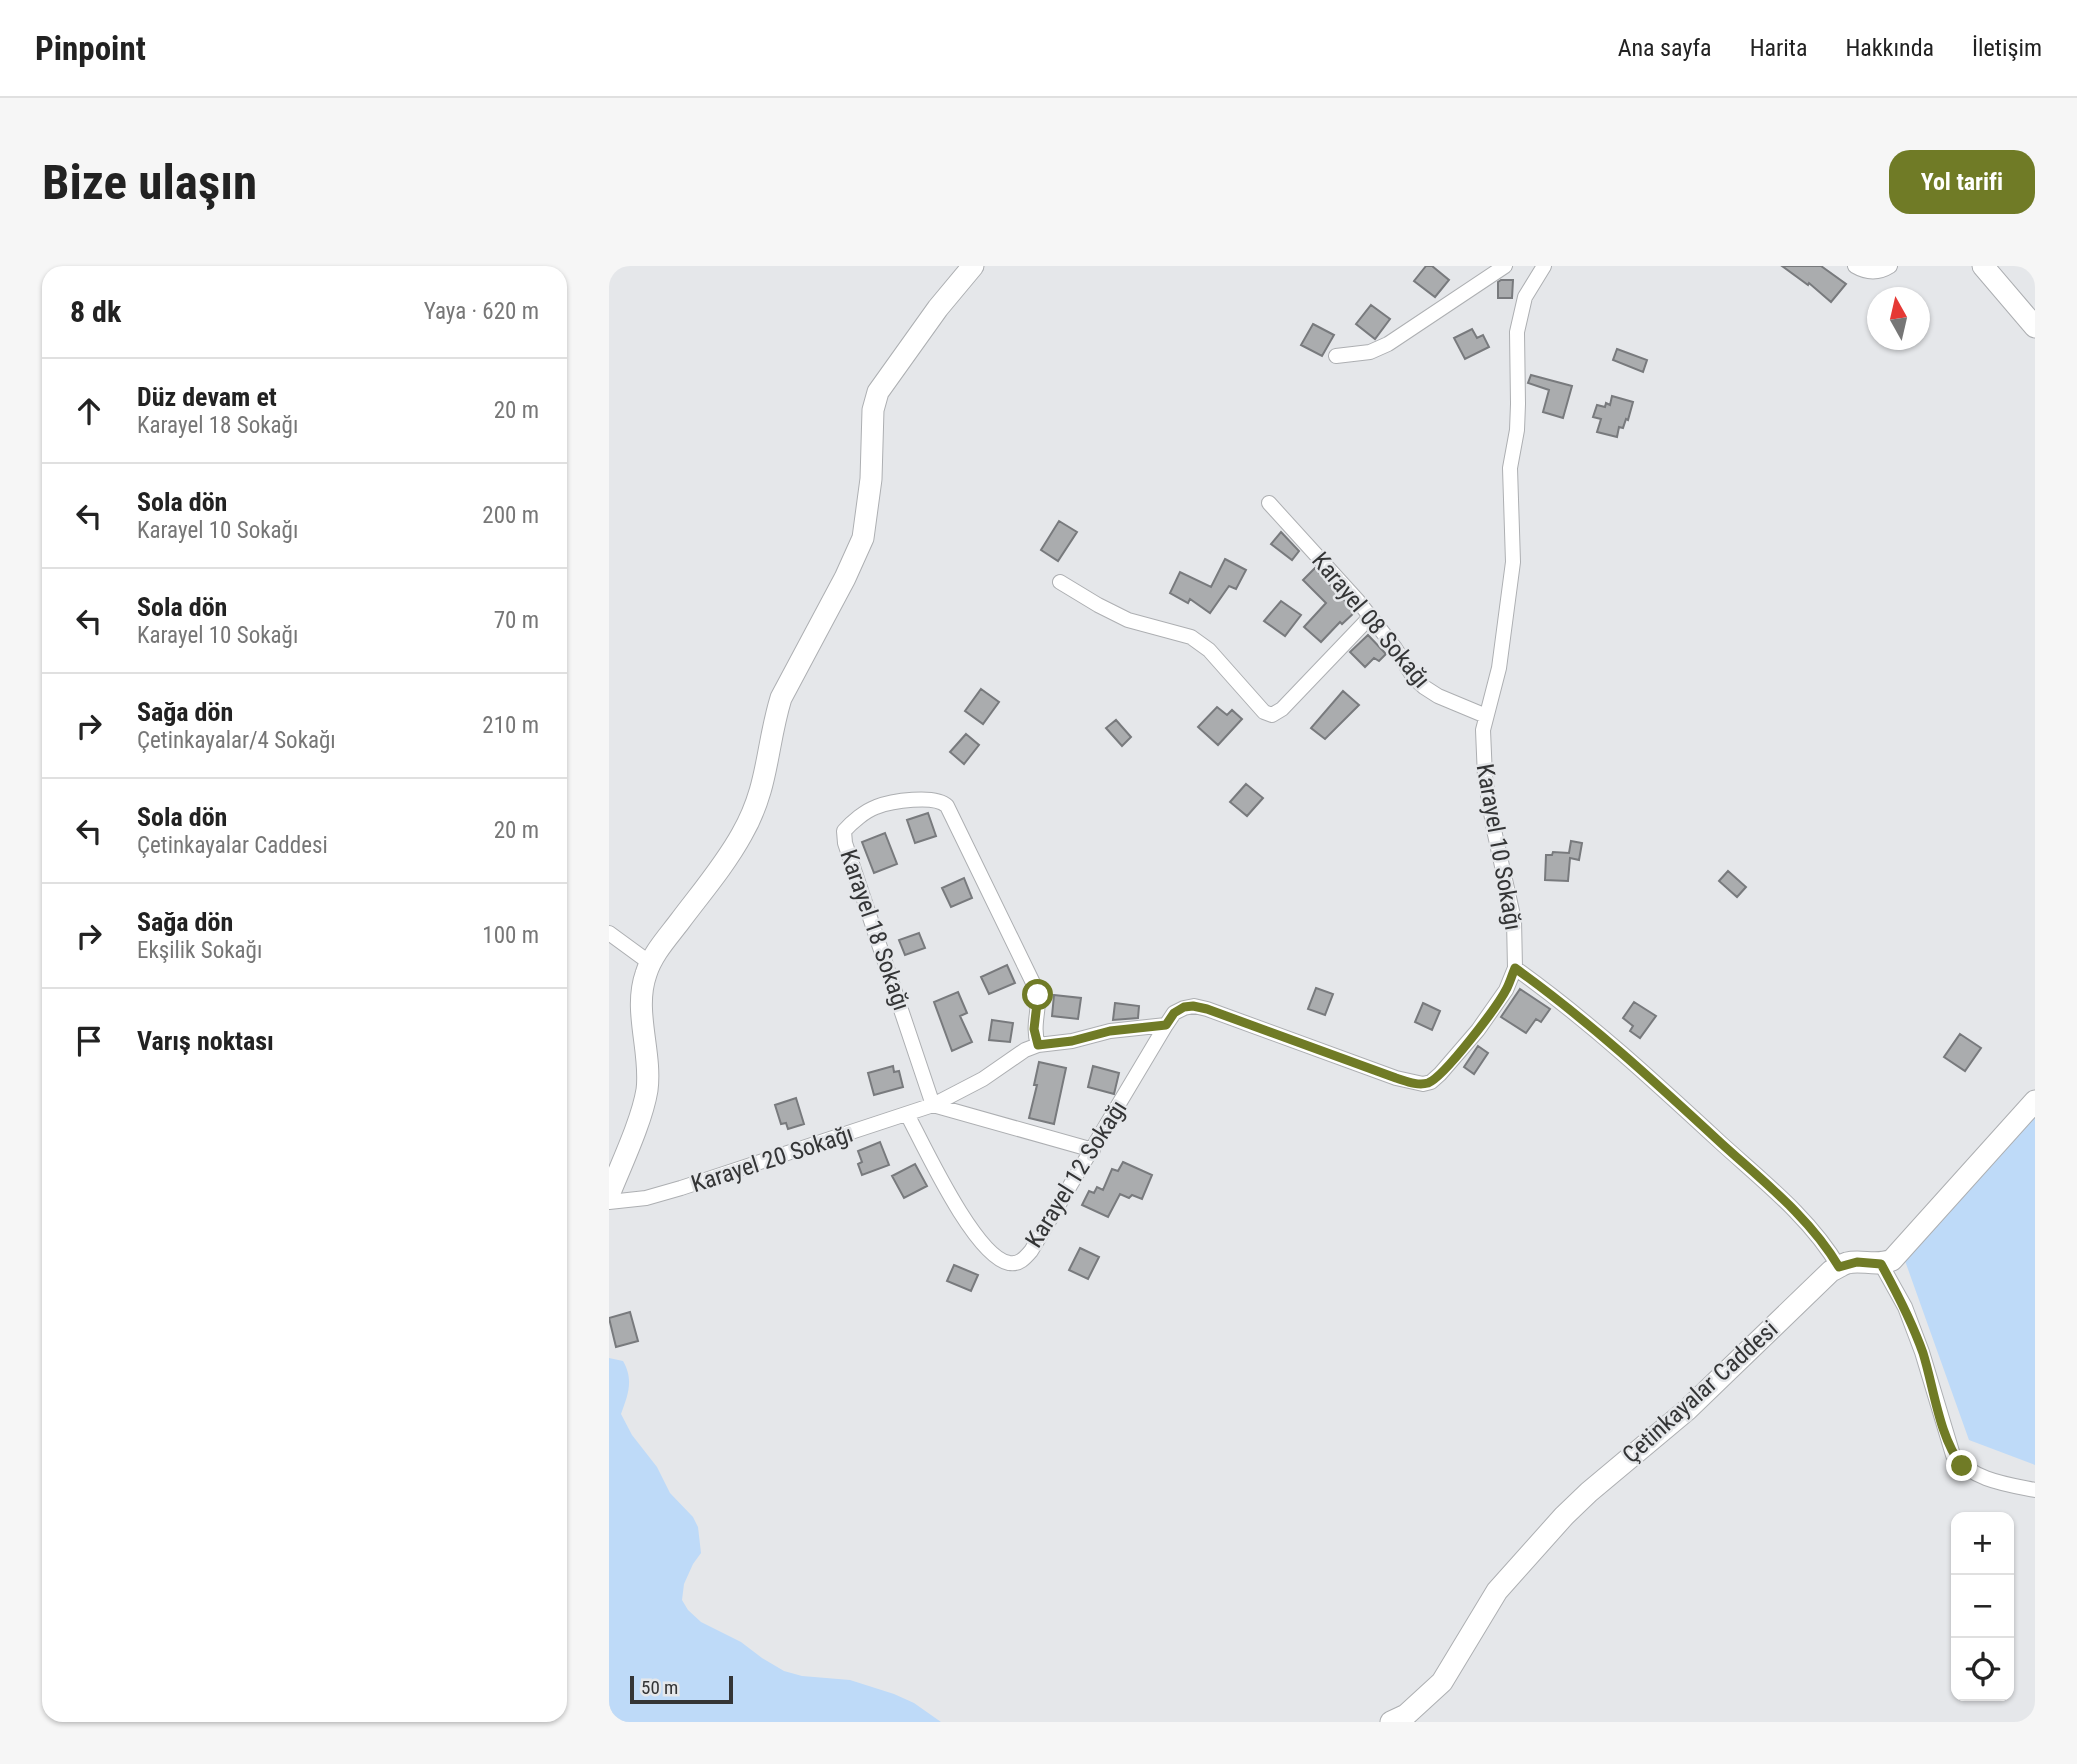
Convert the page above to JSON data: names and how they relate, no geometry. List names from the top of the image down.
{
  "streets": {
    "street": [
      "Karayel 08 Sokağı",
      "Karayel 10 Sokağı",
      "Karayel 18 Sokağı",
      "Karayel 20 Sokağı",
      "Karayel 12 Sokağı",
      "Çetinkayalar Caddesi"
    ]
  },
  "crossings": [
    ["Karayel 08 Sokağı", "Karayel 10 Sokağı"],
    ["Karayel 10 Sokağı", "Karayel 18 Sokağı"],
    ["Karayel 10 Sokağı", "Karayel 20 Sokağı"],
    ["Karayel 10 Sokağı", "Karayel 12 Sokağı"],
    ["Karayel 18 Sokağı", "Karayel 20 Sokağı"],
    ["Karayel 20 Sokağı", "Karayel 12 Sokağı"]
  ],
  "scale_bar": "50 m",
  "north": "top",
  "page": {
    "header": "Pinpoint",
    "nav": [
      "Ana sayfa",
      "Harita",
      "Hakkında",
      "İletişim"
    ],
    "buttons": "Yol tarifi",
    "title": "Bize ulaşın",
    "heading": ["8 dk", "Yaya · 620 m"],
    "list": [
      ["Düz devam et", "Karayel 18 Sokağı", "20 m"],
      ["Sola dön", "Karayel 10 Sokağı", "200 m"],
      ["Sola dön", "Karayel 10 Sokağı", "70 m"],
      ["Sağa dön", "Çetinkayalar/4 Sokağı", "210 m"],
      ["Sola dön", "Çetinkayalar Caddesi", "20 m"],
      ["Sağa dön", "Ekşilik Sokağı", "100 m"],
      "Varış noktası"
    ],
    "map_buttons": ["+", "−"],
    "scale": "50 m"
  }
}
